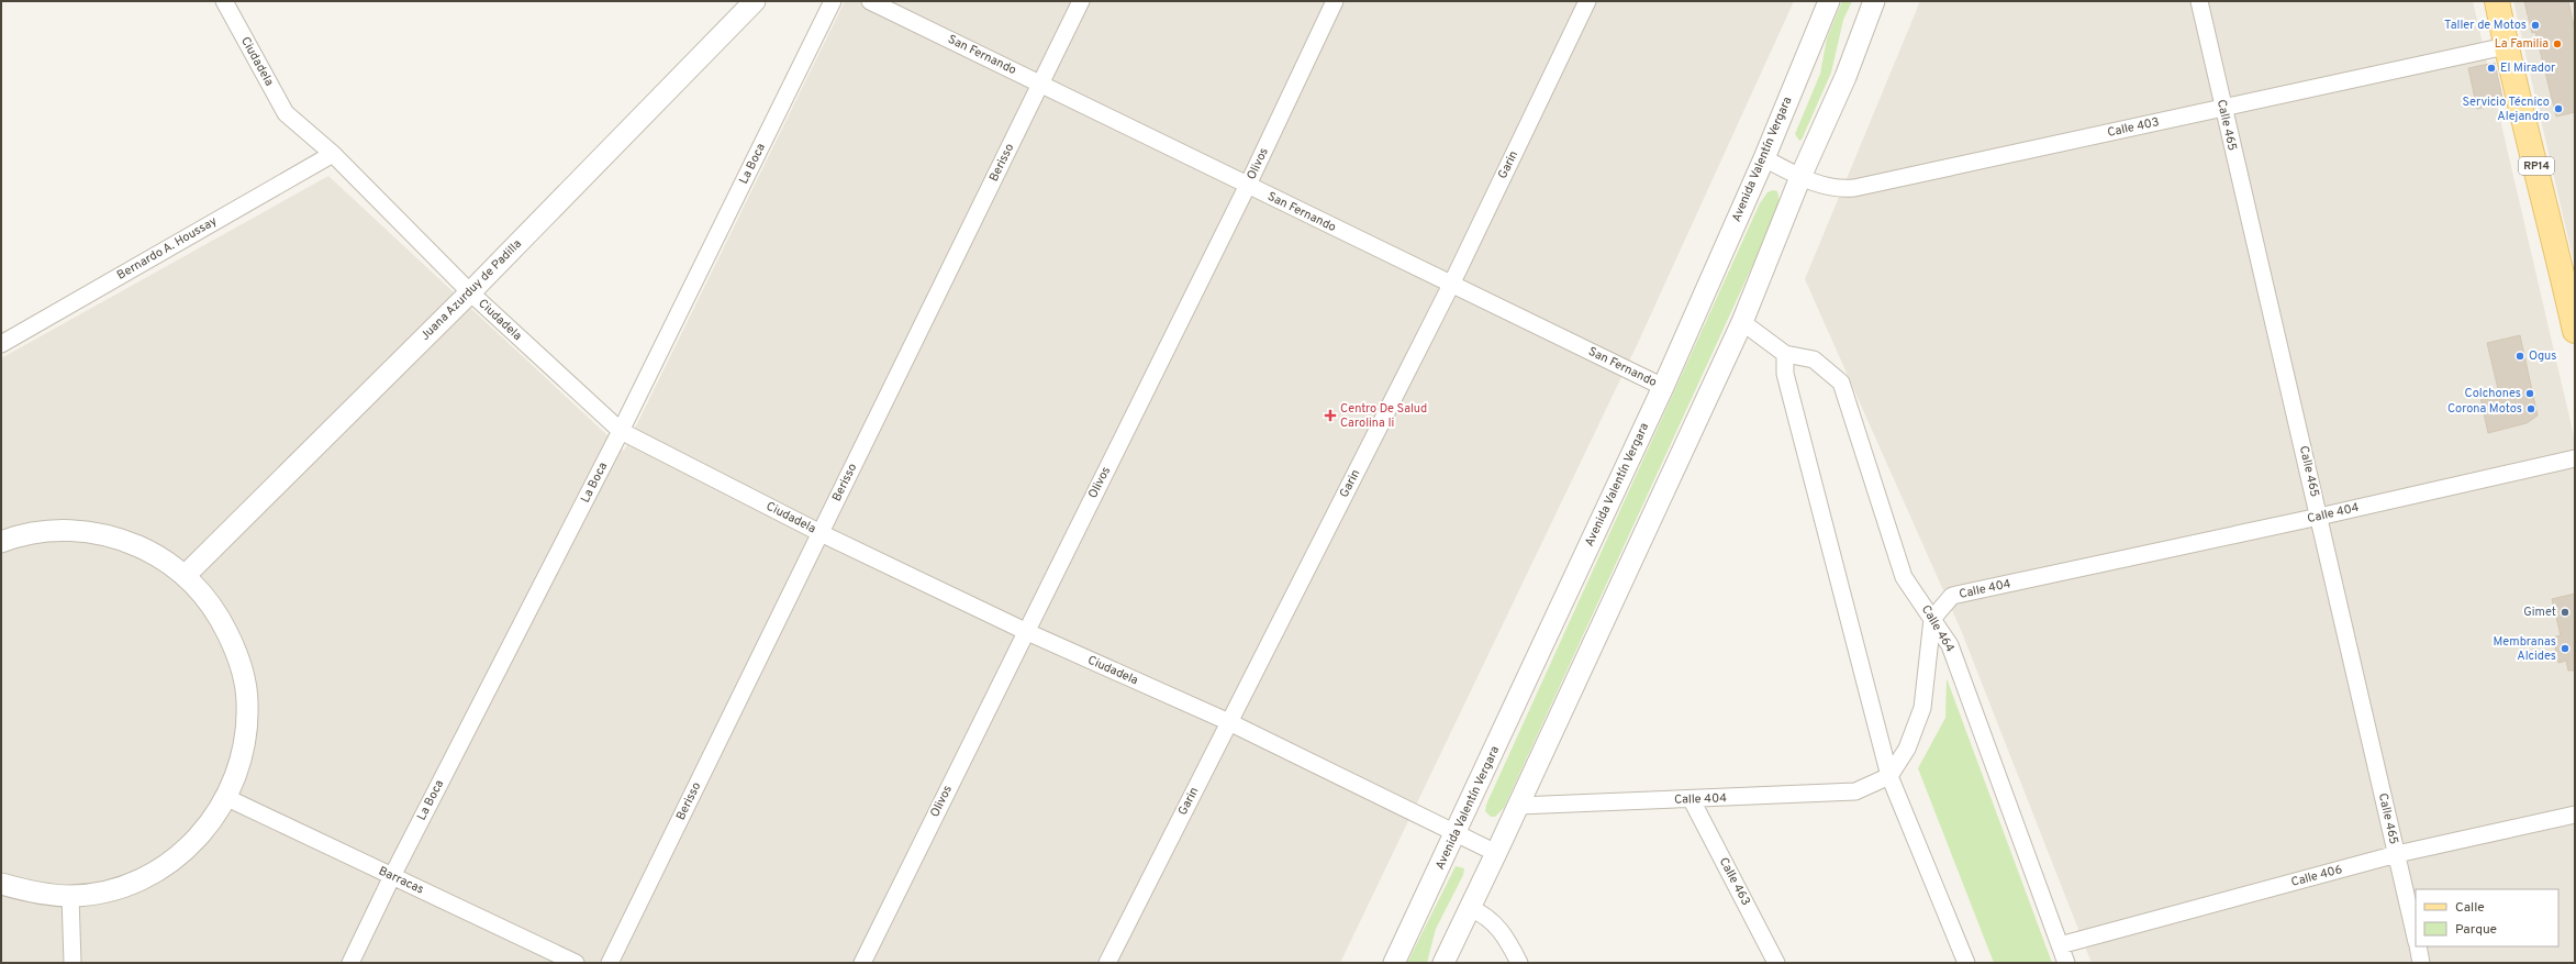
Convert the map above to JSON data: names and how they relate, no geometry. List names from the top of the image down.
{
  "streets": {
    "main road": ["RP14"],
    "street": [
      "San Fernando",
      "Ciudadela",
      "Calle 465",
      "Calle 403",
      "Avenida Valentín Vergara",
      "Berisso",
      "La Boca",
      "Olivos",
      "Garin",
      "Bernardo A. Houssay",
      "Juana Azurduy de Padilla",
      "Calle 404",
      "Calle 464",
      "Calle 406",
      "Barracas",
      "Calle 463"
    ]
  },
  "crossings": [
    ["San Fernando", "Avenida Valentín Vergara"],
    ["San Fernando", "Berisso"],
    ["San Fernando", "Olivos"],
    ["San Fernando", "Garin"],
    ["Ciudadela", "Avenida Valentín Vergara"],
    ["Ciudadela", "Berisso"],
    ["Ciudadela", "La Boca"],
    ["Ciudadela", "Olivos"],
    ["Ciudadela", "Garin"],
    ["Ciudadela", "Bernardo A. Houssay"],
    ["Ciudadela", "Juana Azurduy de Padilla"],
    ["Calle 465", "Calle 403"],
    ["Calle 465", "Calle 404"],
    ["Calle 465", "Calle 406"],
    ["Calle 403", "Avenida Valentín Vergara"],
    ["Calle 403", "RP14"],
    ["La Boca", "Barracas"],
    ["Calle 404", "Calle 464"],
    ["Calle 404", "Calle 463"],
    ["Calle 464", "Calle 406"]
  ],
  "places": {
    "other": [
      "Taller de Motos",
      "La Familia",
      "El Mirador",
      "Servicio Técnico Alejandro",
      "Ogus",
      "Colchones",
      "Corona Motos",
      "Gimet",
      "Membranas Alcides"
    ],
    "health": ["Centro De Salud Carolina Ii"]
  },
  "legend": ["Calle", "Parque"]
}
